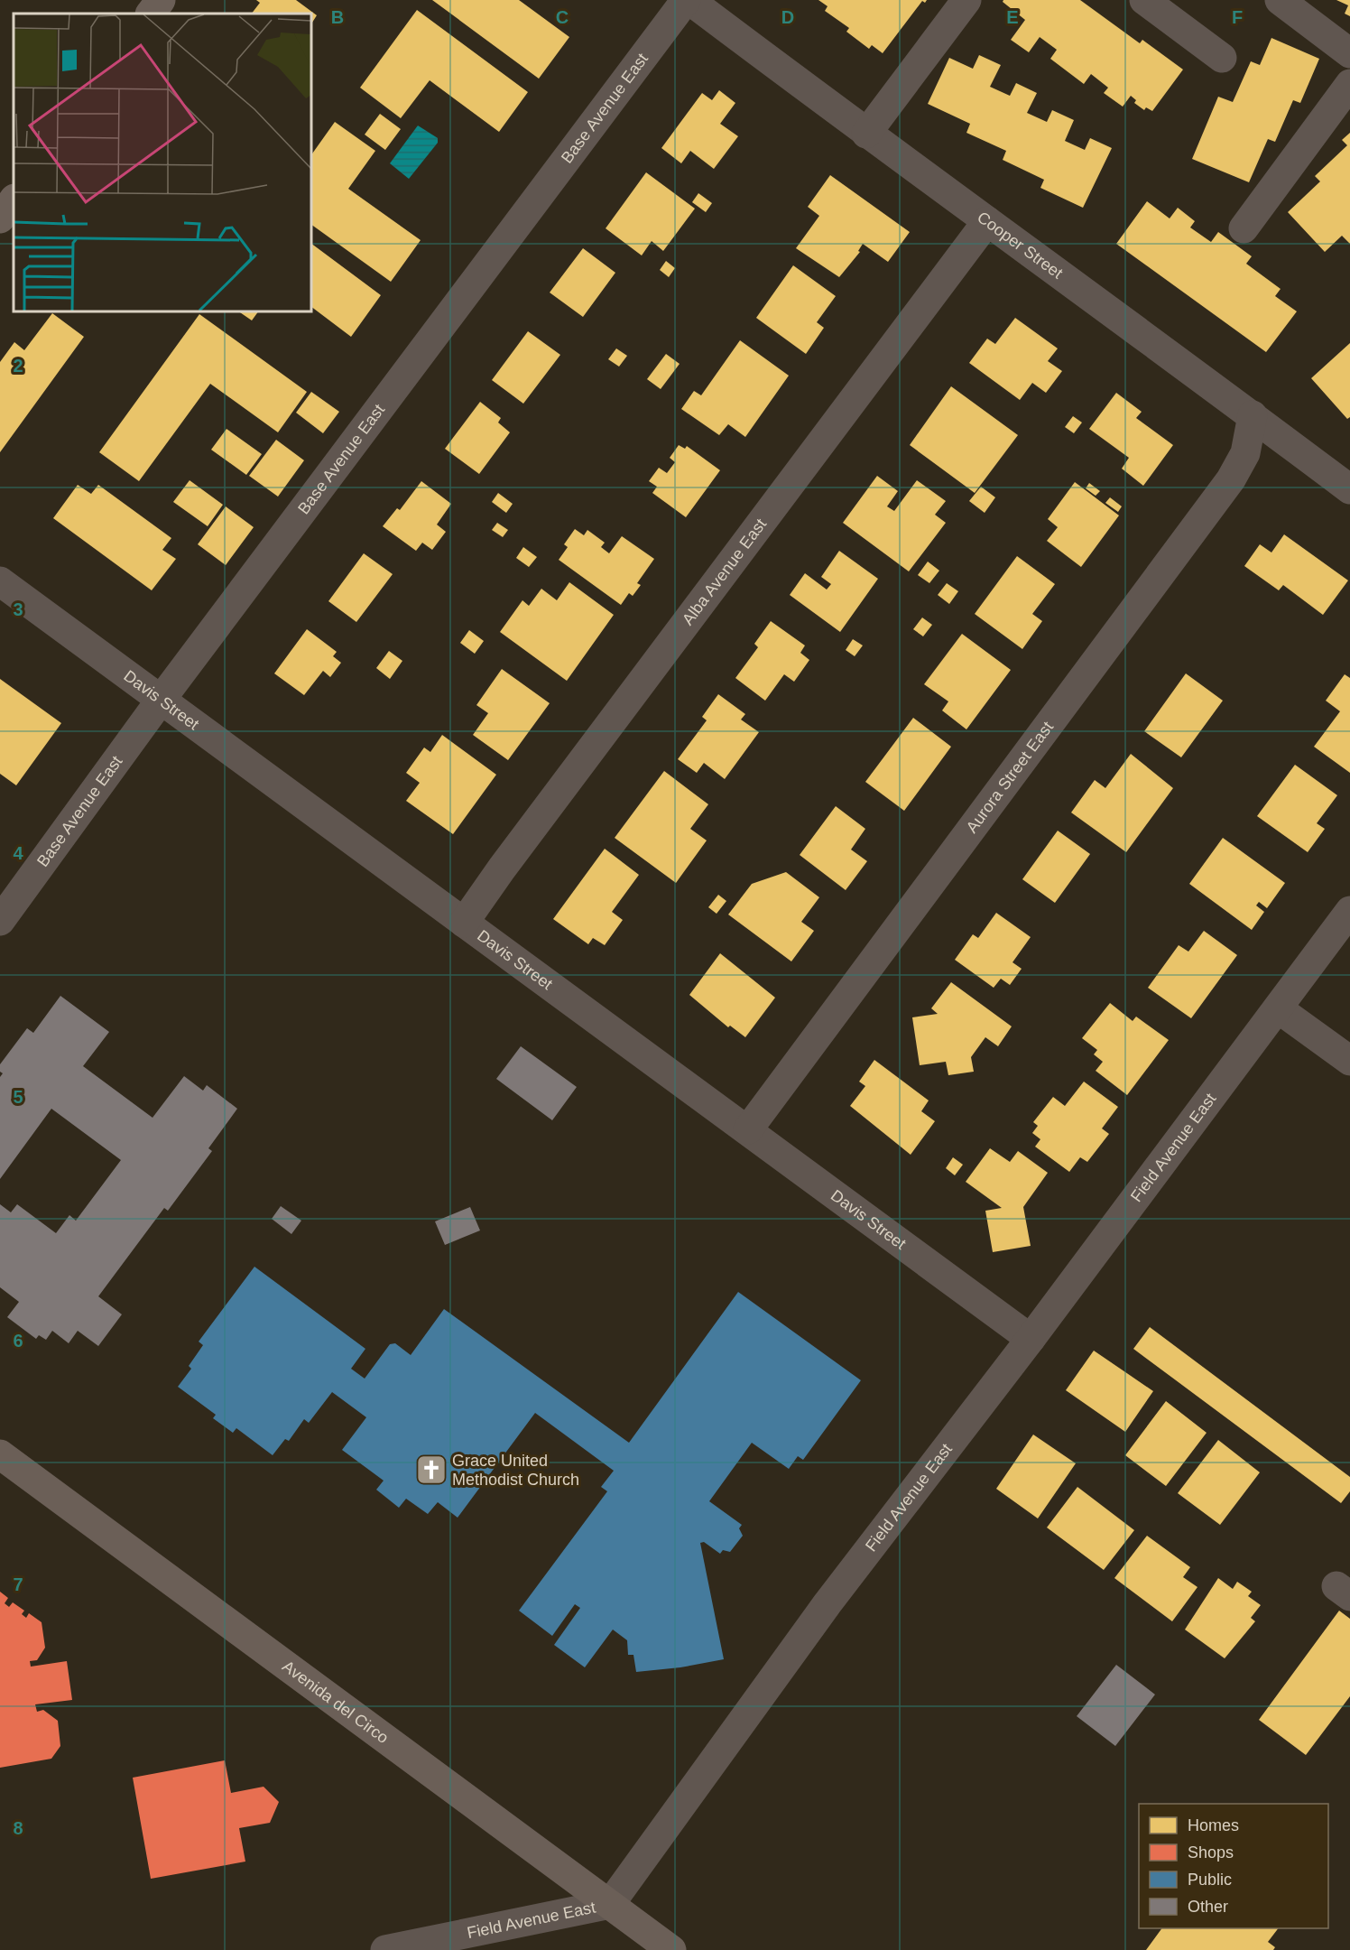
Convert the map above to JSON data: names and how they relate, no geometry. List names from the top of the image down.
{
  "streets": {
    "street": [
      "Base Avenue East",
      "Cooper Street",
      "Alba Avenue East",
      "Davis Street",
      "Aurora Street East",
      "Field Avenue East",
      "Avenida del Circo"
    ]
  },
  "crossings": [
    ["Base Avenue East", "Cooper Street"],
    ["Base Avenue East", "Davis Street"],
    ["Cooper Street", "Alba Avenue East"],
    ["Cooper Street", "Aurora Street East"],
    ["Alba Avenue East", "Davis Street"],
    ["Davis Street", "Aurora Street East"],
    ["Davis Street", "Field Avenue East"],
    ["Field Avenue East", "Avenida del Circo"]
  ],
  "places": {
    "church": ["Grace United Methodist Church"]
  },
  "legend": [
    "Homes",
    "Shops",
    "Public",
    "Other"
  ],
  "grid": {
    "columns": [
      "B",
      "C",
      "D",
      "E",
      "F"
    ],
    "rows": [
      "2",
      "3",
      "4",
      "5",
      "6",
      "7",
      "8"
    ]
  }
}
